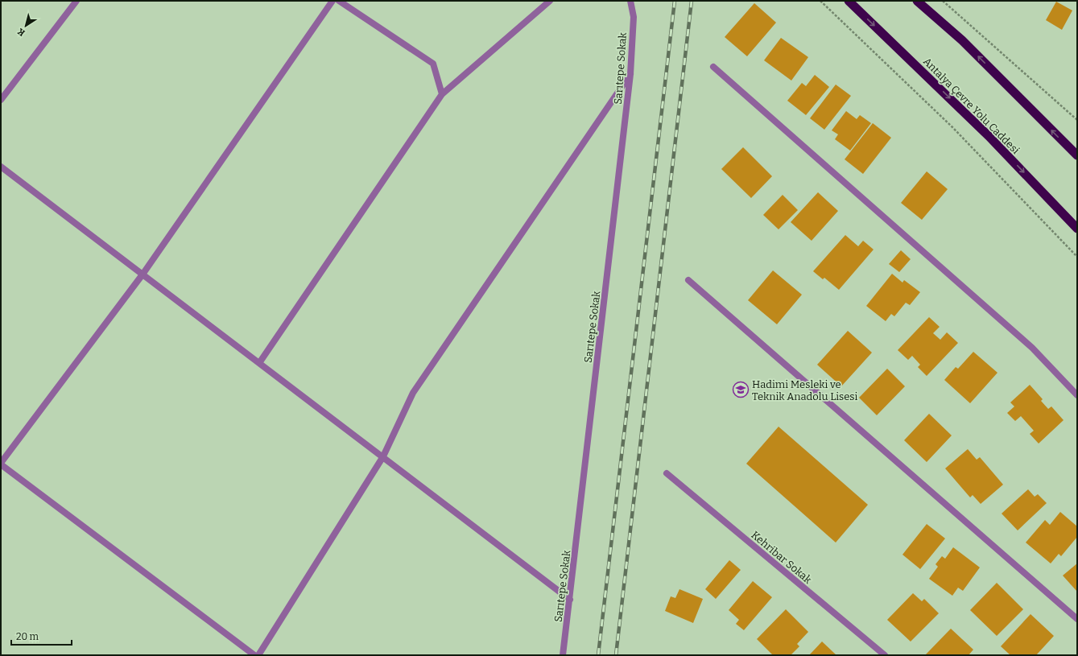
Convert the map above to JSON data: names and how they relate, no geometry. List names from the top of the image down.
{
  "streets": {
    "highway": ["Antalya Çevre Yolu Caddesi"],
    "street": ["Sarıtepe Sokak", "Kehribar Sokak"]
  },
  "places": {
    "school or university": ["Hadimi Mesleki ve Teknik Anadolu Lisesi"]
  },
  "scale_bar": "20 m",
  "north": "bottom left"
}
